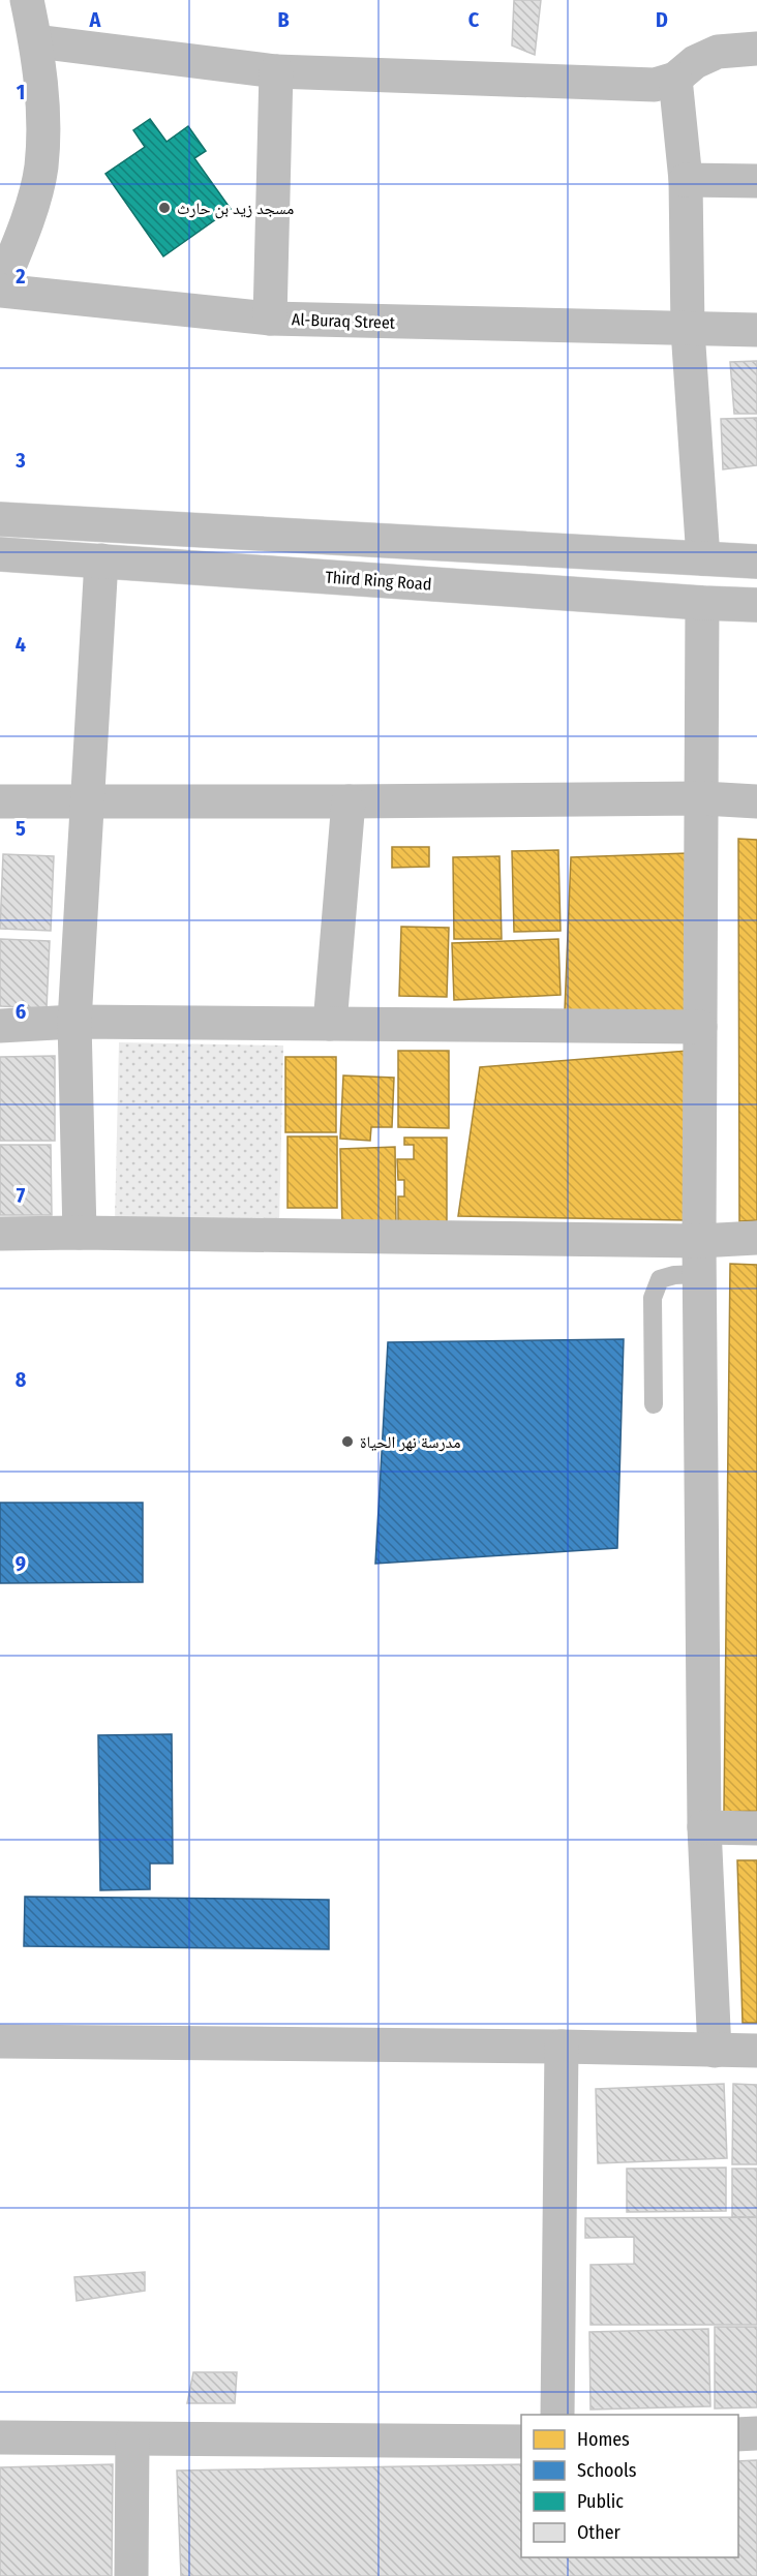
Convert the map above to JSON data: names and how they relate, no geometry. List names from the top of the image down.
{
  "streets": {
    "main road": ["Al-Buraq Street", "Third Ring Road"]
  },
  "places": ["مسجد زيد بن حارث", "مدرسة نهر الحياة"],
  "legend": [
    "Homes",
    "Schools",
    "Public",
    "Other"
  ],
  "grid": {
    "columns": [
      "A",
      "B",
      "C",
      "D"
    ],
    "rows": [
      "1",
      "2",
      "3",
      "4",
      "5",
      "6",
      "7",
      "8",
      "9"
    ]
  }
}
